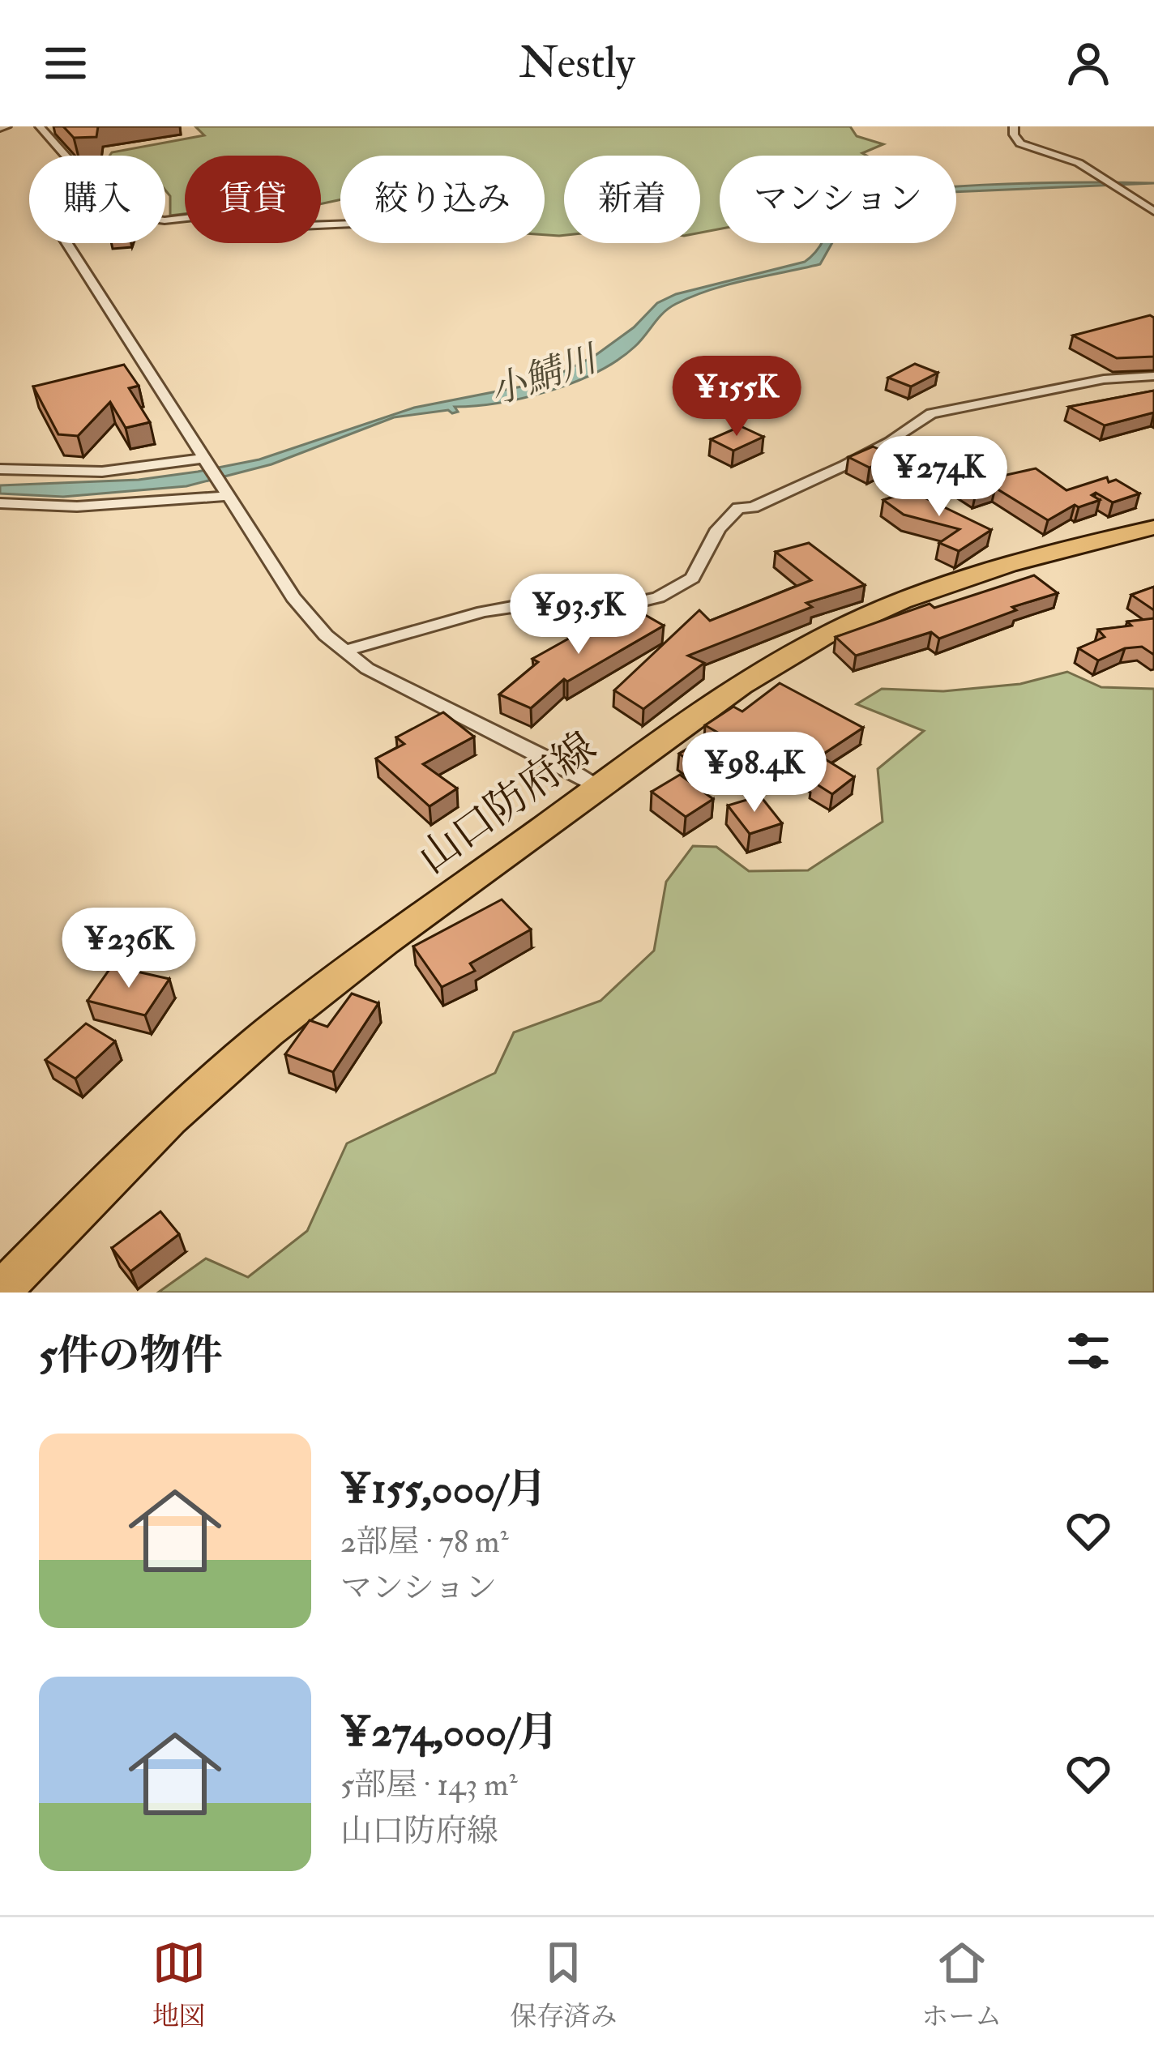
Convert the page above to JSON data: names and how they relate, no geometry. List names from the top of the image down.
{
  "streets": {
    "main road": ["山口防府線"]
  },
  "water": ["小鯖川"],
  "page": {
    "header": "Nestly",
    "chip": [
      "購入",
      "賃貸",
      "絞り込み",
      "新着",
      "マンション"
    ],
    "price": [
      "¥155K",
      "¥274K",
      "¥93.5K",
      "¥98.4K",
      "¥236K"
    ],
    "heading": "5件の物件",
    "list": [
      {
        "name": "¥155,000/月",
        "note": "2部屋 · 78 m² · マンション"
      },
      {
        "name": "¥274,000/月",
        "note": "5部屋 · 143 m² · 山口防府線"
      }
    ],
    "tabs": ["地図", "保存済み", "ホーム"]
  }
}
